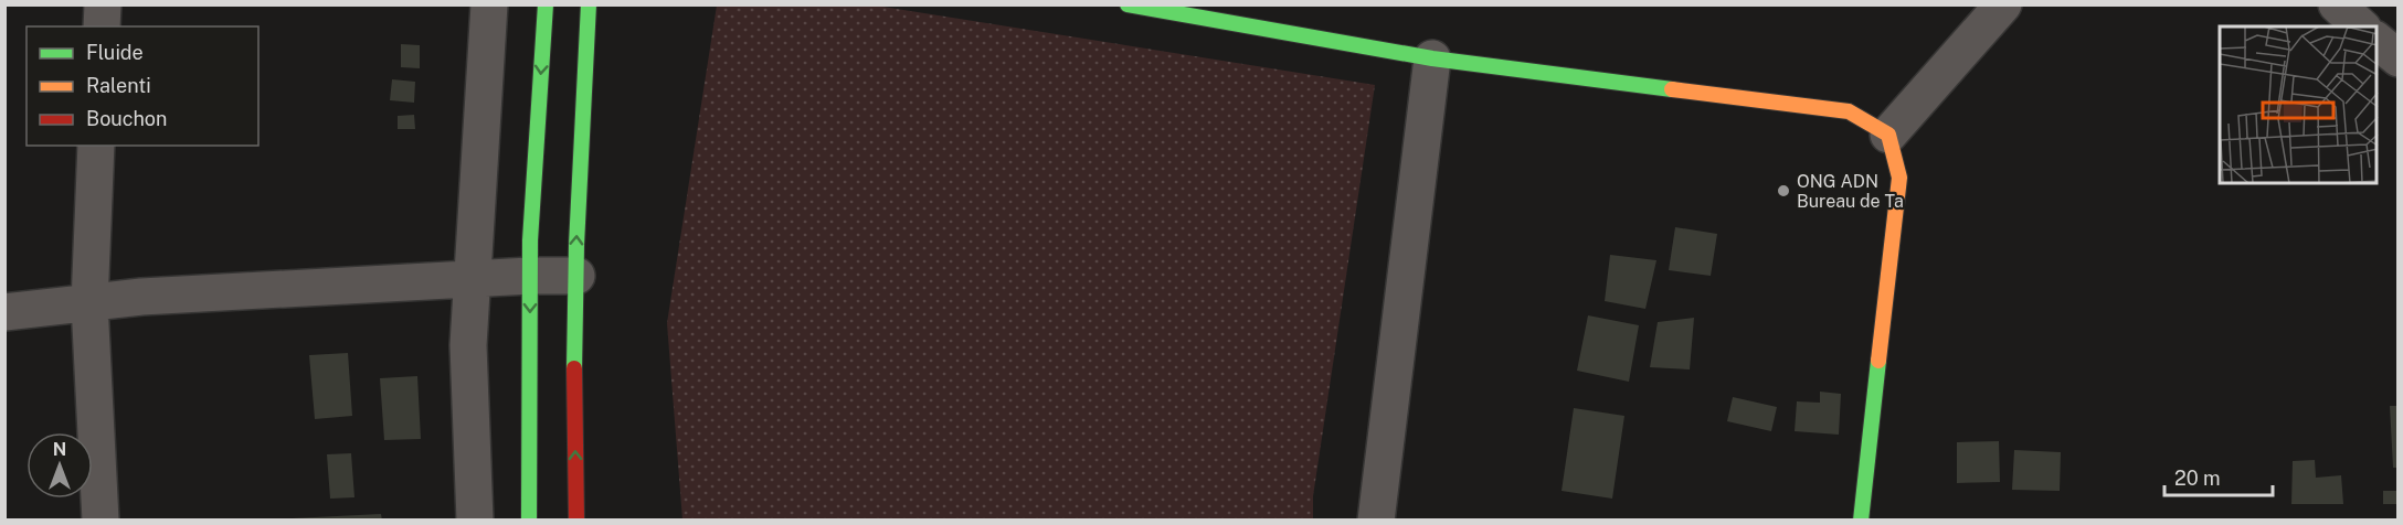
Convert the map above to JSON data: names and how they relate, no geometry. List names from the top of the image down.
{
  "places": ["ONG ADN Bureau de Ta"],
  "legend": ["Fluide", "Ralenti", "Bouchon"],
  "scale_bar": "20 m",
  "north": "top"
}
